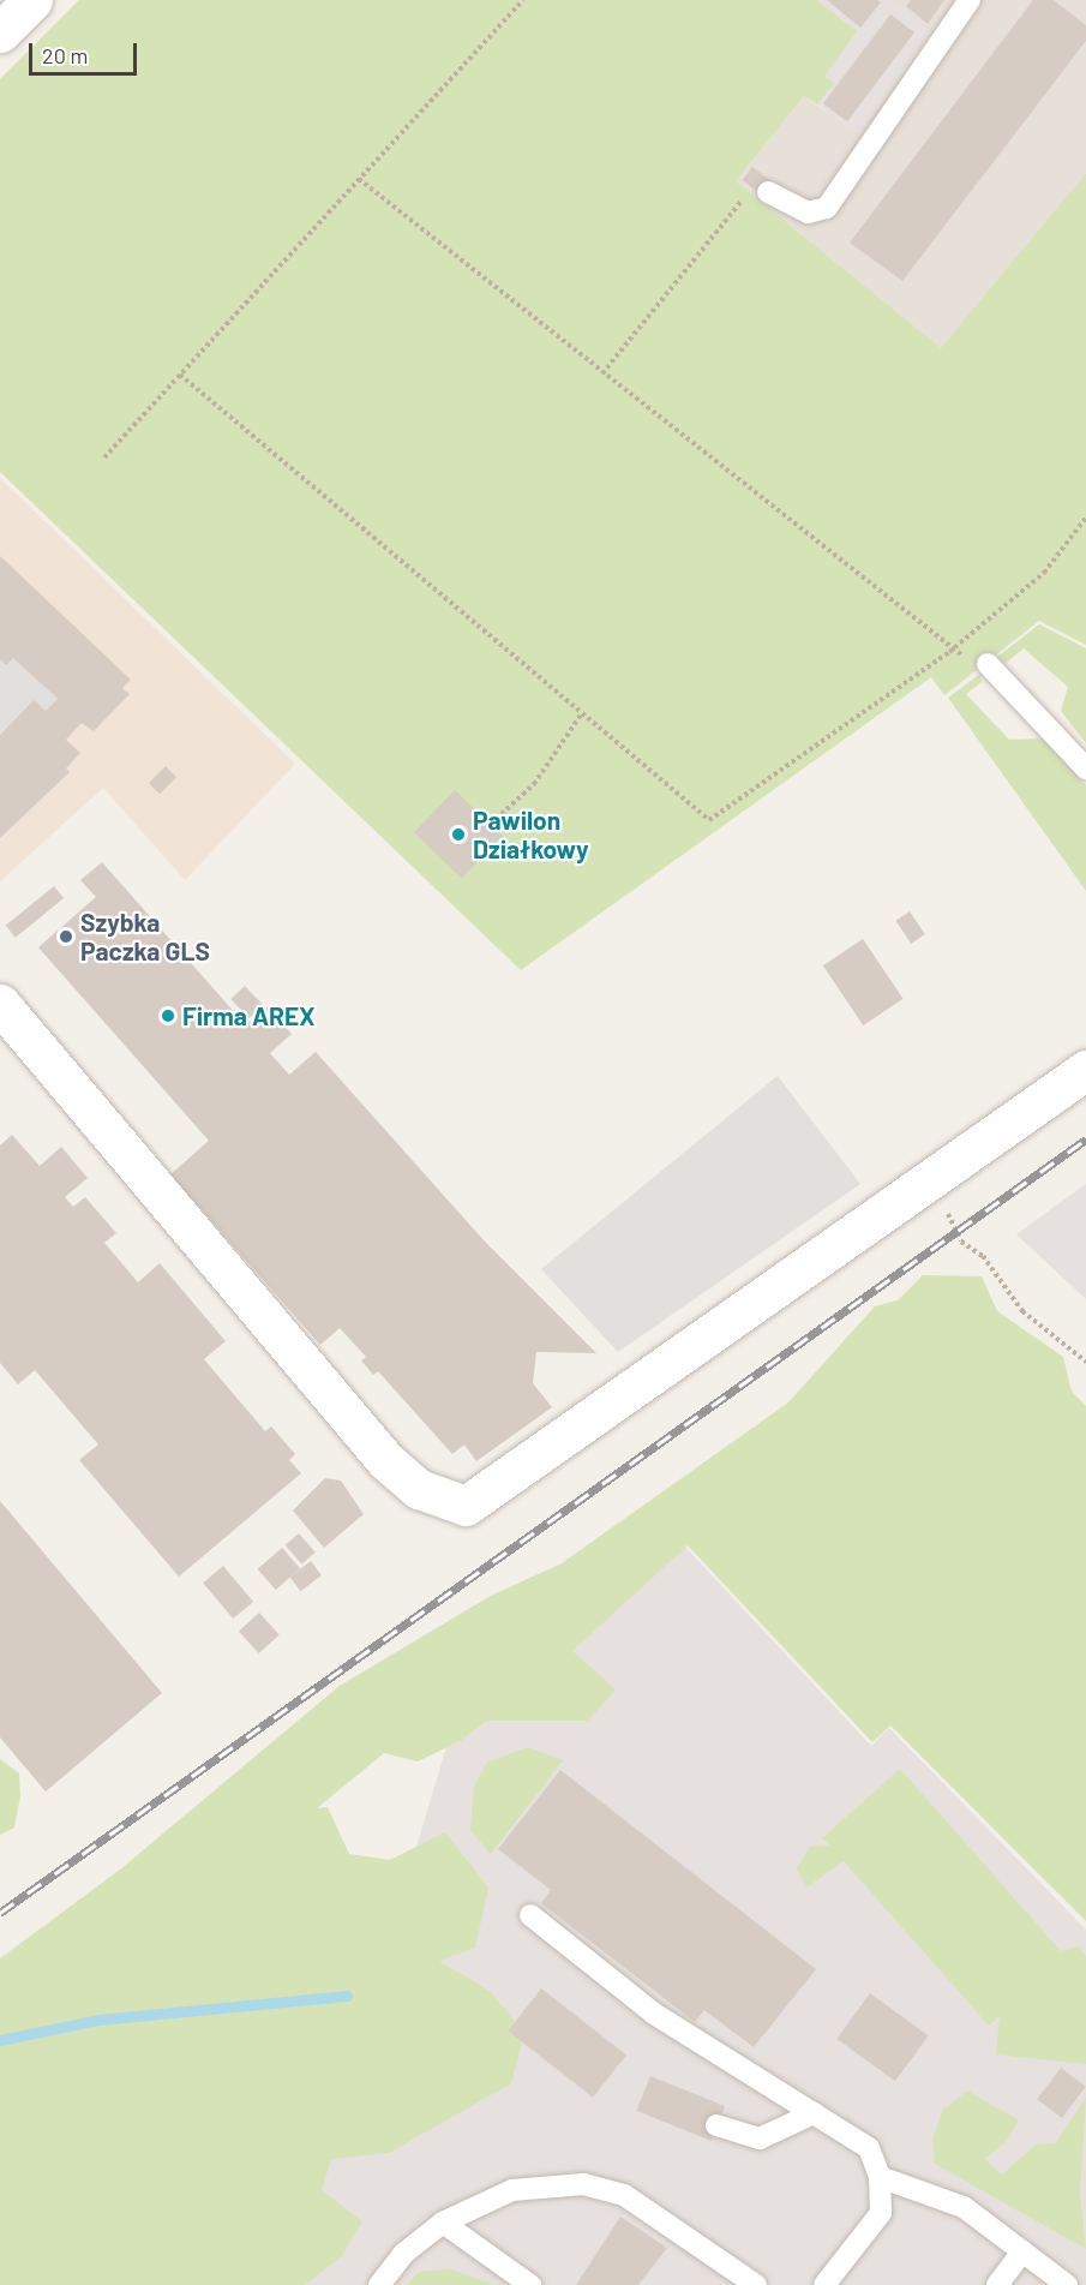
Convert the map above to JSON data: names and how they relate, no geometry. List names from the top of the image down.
{
  "places": ["Pawilon Działkowy", "Szybka Paczka GLS", "Firma AREX"],
  "scale_bar": "20 m"
}
